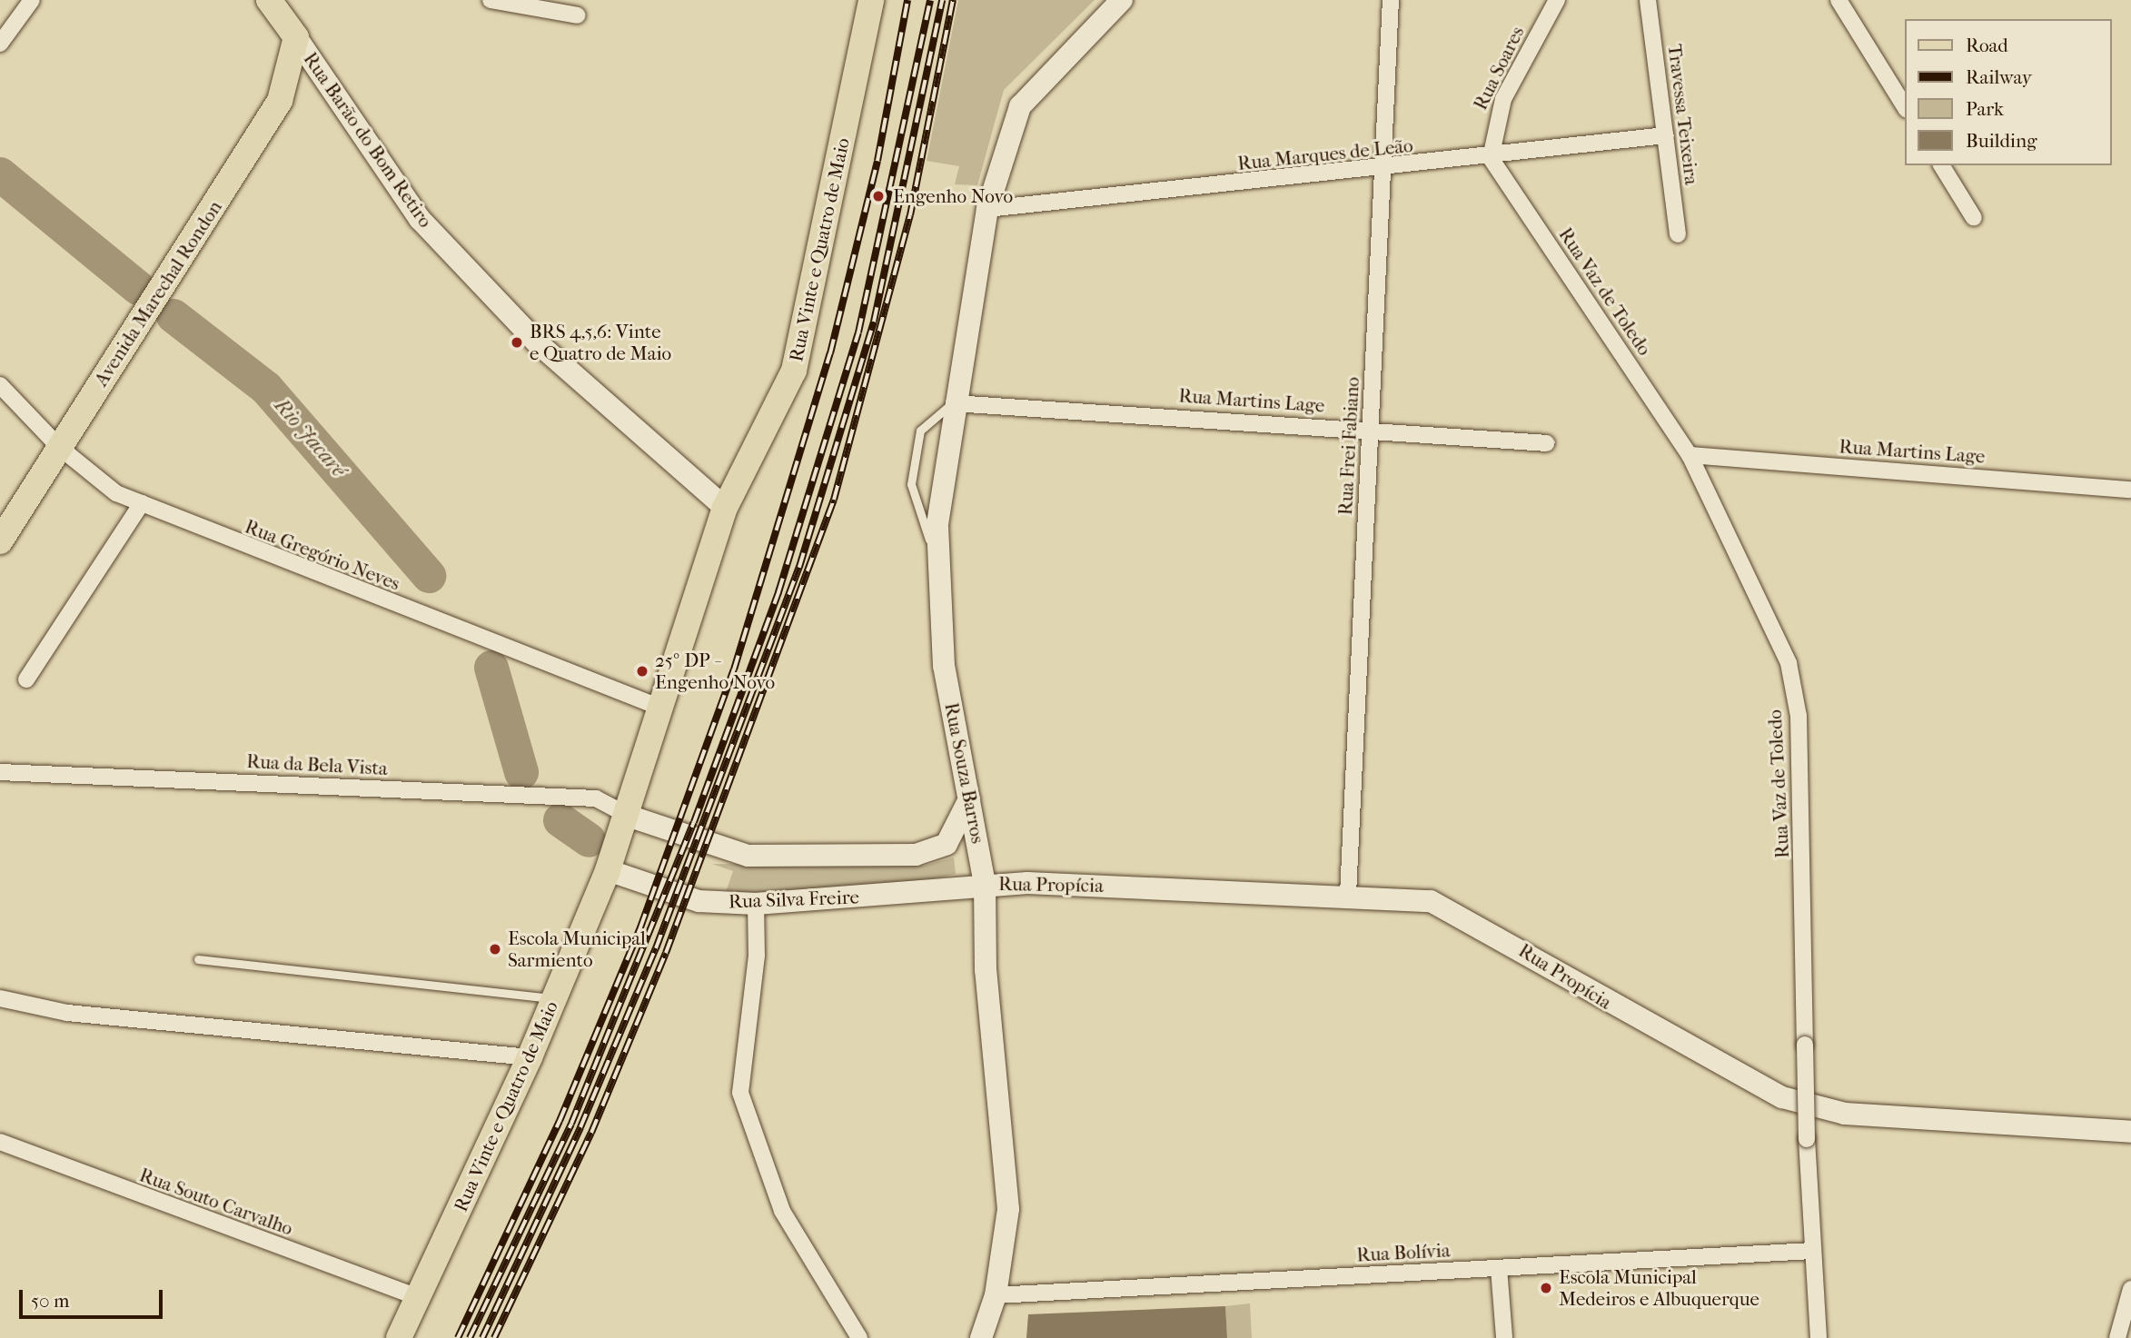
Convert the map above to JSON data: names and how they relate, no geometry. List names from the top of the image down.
{
  "streets": {
    "main road": [
      "Rua Barão do Bom Retiro",
      "Rua Vinte e Quatro de Maio",
      "Avenida Marechal Rondon",
      "Rua Souza Barros",
      "Rua Propícia",
      "Rua Silva Freire"
    ],
    "street": [
      "Rua Soares",
      "Travessa Teixeira",
      "Rua Marques de Leão",
      "Rua Vaz de Toledo",
      "Rua Martins Lage",
      "Rua Frei Fabiano",
      "Rua Gregório Neves",
      "Rua da Bela Vista",
      "Rua Souto Carvalho",
      "Rua Bolívia"
    ]
  },
  "crossings": [
    ["Rua Soares", "Rua Marques de Leão"],
    ["Rua Soares", "Rua Vaz de Toledo"],
    ["Travessa Teixeira", "Rua Marques de Leão"],
    ["Rua Barão do Bom Retiro", "Rua Vinte e Quatro de Maio"],
    ["Rua Barão do Bom Retiro", "Avenida Marechal Rondon"],
    ["Rua Marques de Leão", "Rua Vaz de Toledo"],
    ["Rua Marques de Leão", "Rua Frei Fabiano"],
    ["Rua Marques de Leão", "Rua Souza Barros"],
    ["Rua Vinte e Quatro de Maio", "Rua Gregório Neves"],
    ["Rua Vinte e Quatro de Maio", "Rua da Bela Vista"],
    ["Rua Vinte e Quatro de Maio", "Rua Silva Freire"],
    ["Rua Vinte e Quatro de Maio", "Rua Souto Carvalho"],
    ["Rua Vaz de Toledo", "Rua Martins Lage"],
    ["Rua Vaz de Toledo", "Rua Bolívia"],
    ["Avenida Marechal Rondon", "Rua Gregório Neves"],
    ["Rua Martins Lage", "Rua Frei Fabiano"],
    ["Rua Martins Lage", "Rua Souza Barros"],
    ["Rua Frei Fabiano", "Rua Propícia"],
    ["Rua Souza Barros", "Rua Propícia"],
    ["Rua Souza Barros", "Rua Silva Freire"],
    ["Rua Souza Barros", "Rua Bolívia"],
    ["Rua Propícia", "Rua Silva Freire"]
  ],
  "water": ["Rio Jacaré"],
  "places": [
    "Engenho Novo",
    "BRS 4,5,6: Vinte e Quatro de Maio",
    "25º DP - Engenho Novo",
    "Escola Municipal Sarmiento",
    "Escola Municipal Medeiros e Albuquerque"
  ],
  "legend": [
    "Road",
    "Railway",
    "Park",
    "Building"
  ],
  "scale_bar": "50 m"
}
